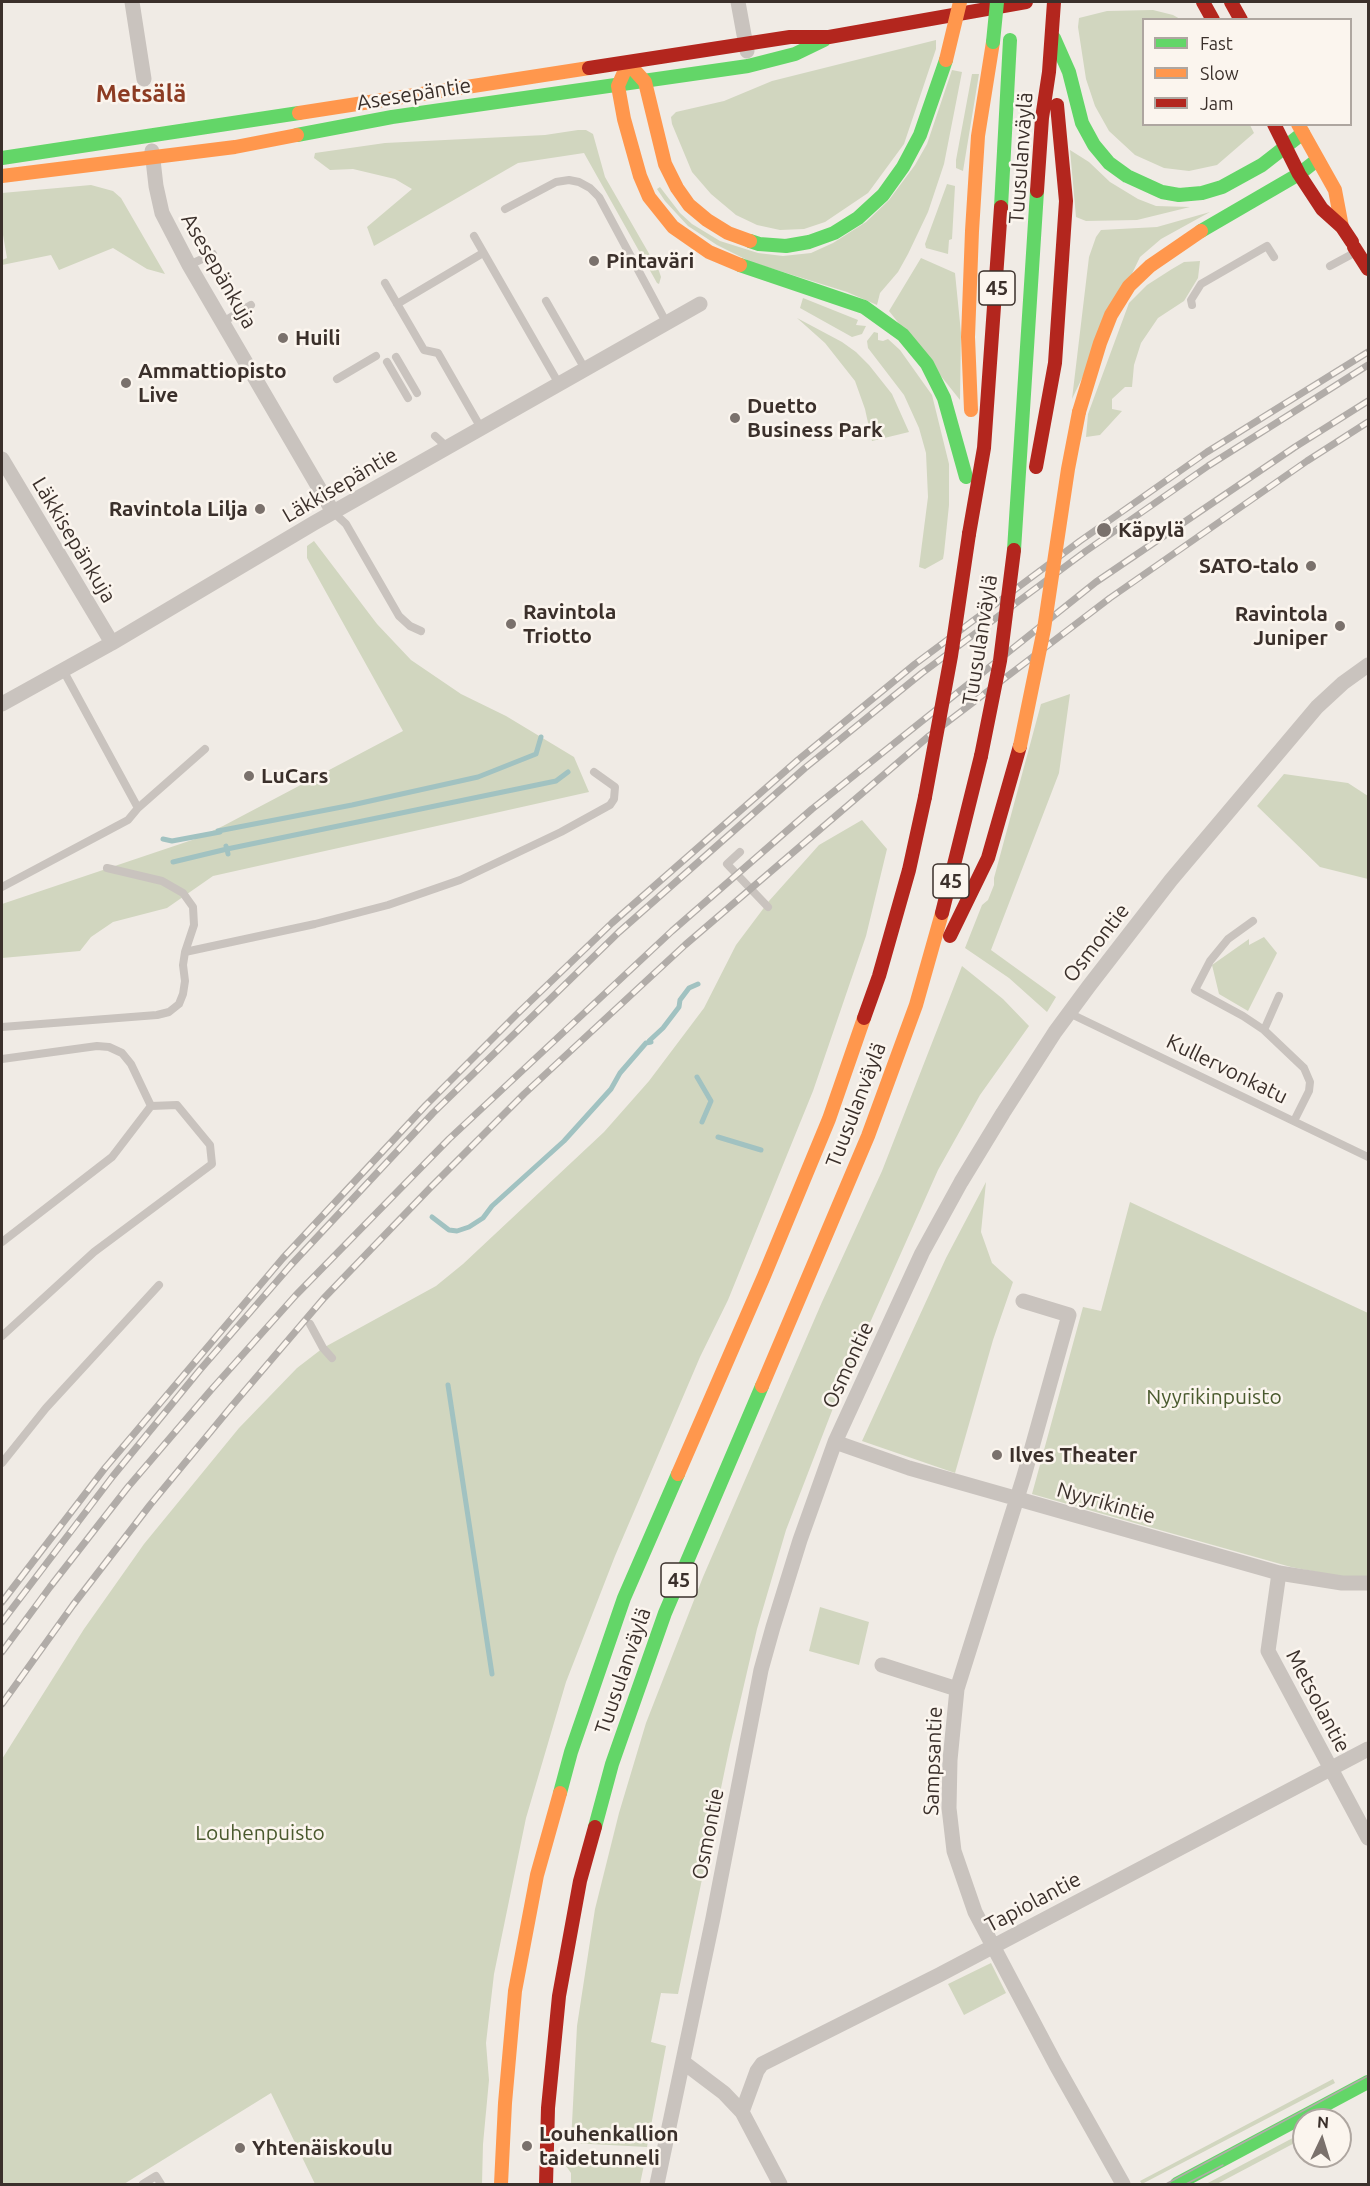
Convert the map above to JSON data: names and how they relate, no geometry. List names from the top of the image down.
{
  "streets": {
    "main road": ["Asesepäntie", "Tuusulanväylä", "45"],
    "street": [
      "Asesepänkuja",
      "Läkkisepäntie",
      "Läkkisepänkuja",
      "Osmontie",
      "Nyyrikintie",
      "Metsolantie",
      "Sampsantie",
      "Tapiolantie"
    ],
    "lane": ["Kullervonkatu"]
  },
  "crossings": [
    ["Asesepäntie", "Asesepänkuja"],
    ["Asesepänkuja", "Läkkisepäntie"],
    ["Läkkisepäntie", "Läkkisepänkuja"],
    ["Osmontie", "Kullervonkatu"],
    ["Osmontie", "Nyyrikintie"],
    ["Nyyrikintie", "Metsolantie"],
    ["Nyyrikintie", "Sampsantie"],
    ["Metsolantie", "Tapiolantie"],
    ["Sampsantie", "Tapiolantie"]
  ],
  "districts": ["Metsälä"],
  "parks": ["Nyyrikinpuisto", "Louhenpuisto"],
  "places": [
    "Pintaväri",
    "Huili",
    "Ammattiopisto Live",
    "Duetto Business Park",
    "Ravintola Lilja",
    "Käpylä",
    "SATO-talo",
    "Ravintola Triotto",
    "Ravintola Juniper",
    "LuCars",
    "Ilves Theater",
    "Louhenkallion taidetunneli",
    "Yhtenäiskoulu"
  ],
  "legend": ["Fast", "Slow", "Jam"],
  "north": "top"
}
